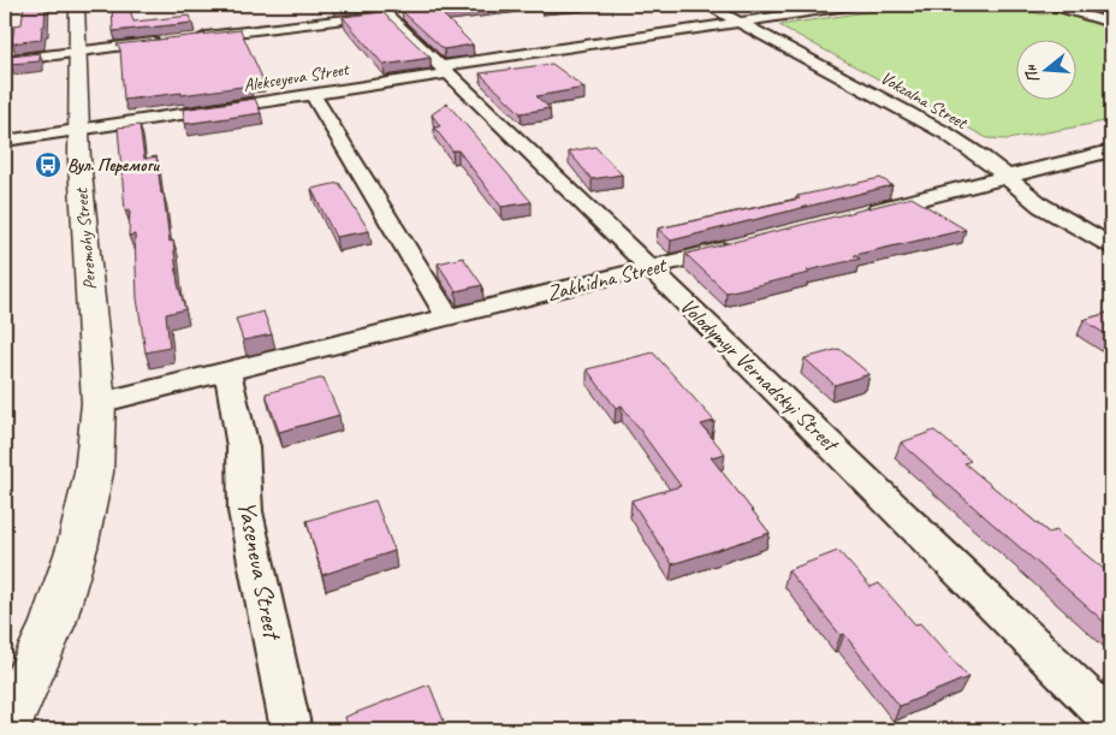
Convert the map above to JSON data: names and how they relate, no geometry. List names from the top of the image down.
{
  "streets": {
    "main road": ["Peremohy Street"],
    "street": [
      "Alekseyeva Street",
      "Vokzalna Street",
      "Zakhidna Street",
      "Volodymyr Vernadskyi Street",
      "Yaseneva Street"
    ]
  },
  "crossings": [
    ["Alekseyeva Street", "Vokzalna Street"],
    ["Alekseyeva Street", "Peremohy Street"],
    ["Alekseyeva Street", "Volodymyr Vernadskyi Street"],
    ["Peremohy Street", "Zakhidna Street"],
    ["Zakhidna Street", "Volodymyr Vernadskyi Street"],
    ["Zakhidna Street", "Yaseneva Street"]
  ],
  "places": {
    "bus stop": ["Вул. Перемоги"]
  },
  "north": "left"
}
